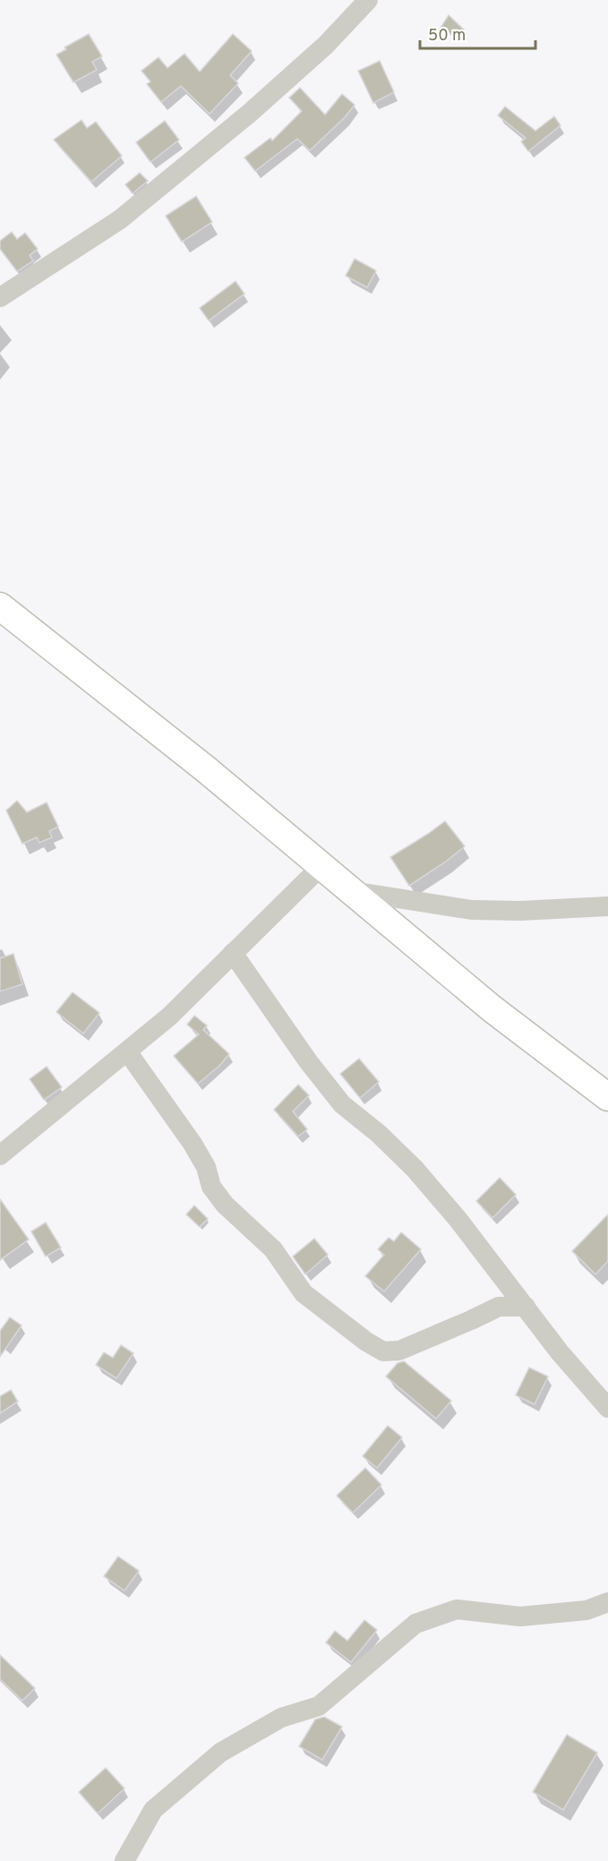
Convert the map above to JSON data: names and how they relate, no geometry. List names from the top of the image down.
{
  "scale_bar": "50 m"
}
